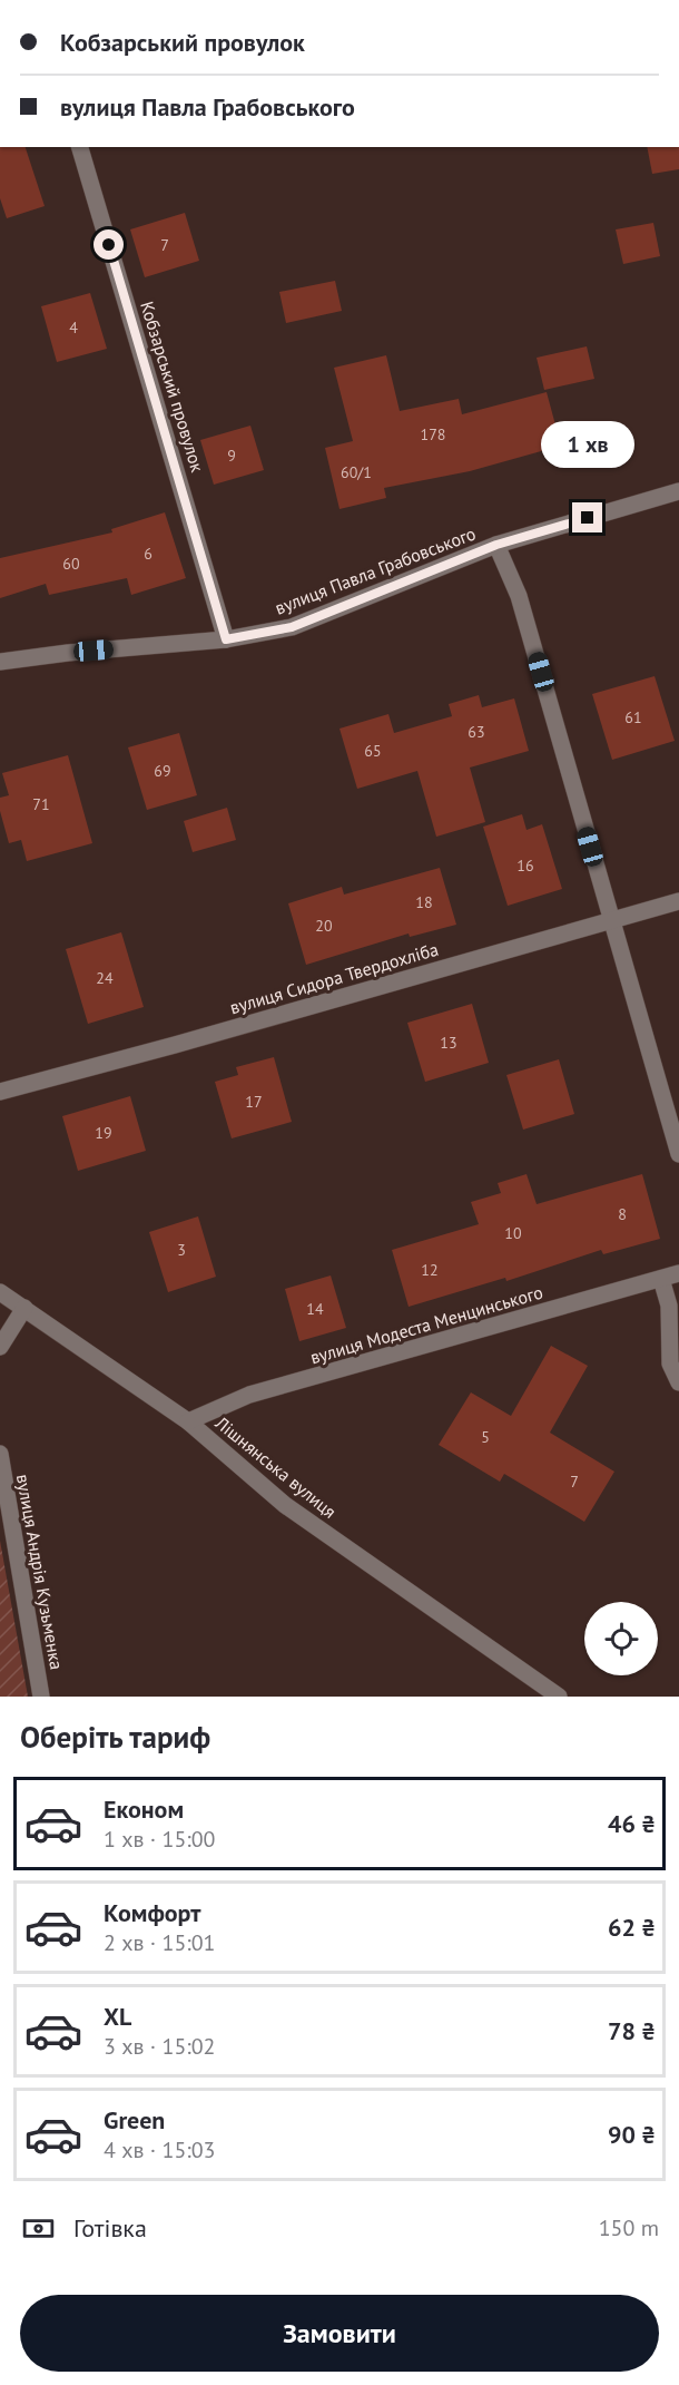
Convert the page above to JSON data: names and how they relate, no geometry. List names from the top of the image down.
{
  "streets": {
    "street": [
      "Кобзарський провулок",
      "вулиця Павла Грабовського",
      "вулиця Сидора Твердохліба",
      "вулиця Модеста Менцинського",
      "Лішнянська вулиця",
      "вулиця Андрія Кузьменка"
    ]
  },
  "crossings": [
    ["Кобзарський провулок", "вулиця Павла Грабовського"],
    ["вулиця Модеста Менцинського", "Лішнянська вулиця"]
  ],
  "house_numbers": [
    "7",
    "4",
    "178",
    "9",
    "60/1",
    "6",
    "60",
    "61",
    "63",
    "65",
    "69",
    "71",
    "16",
    "18",
    "20",
    "24",
    "13",
    "17",
    "19",
    "8",
    "10",
    "3",
    "12",
    "14",
    "5",
    "7"
  ],
  "page": {
    "banner": ["Кобзарський провулок", "вулиця Павла Грабовського"],
    "bubble": "1 хв",
    "heading": "Оберіть тариф",
    "list": [
      {
        "name": "Економ",
        "note": "1 хв · 15:00",
        "value": "46 ₴"
      },
      {
        "name": "Комфорт",
        "note": "2 хв · 15:01",
        "value": "62 ₴"
      },
      {
        "name": "XL",
        "note": "3 хв · 15:02",
        "value": "78 ₴"
      },
      {
        "name": "Green",
        "note": "4 хв · 15:03",
        "value": "90 ₴"
      }
    ],
    "pay": ["Готівка", "150 m"],
    "buttons": "Замовити"
  }
}
